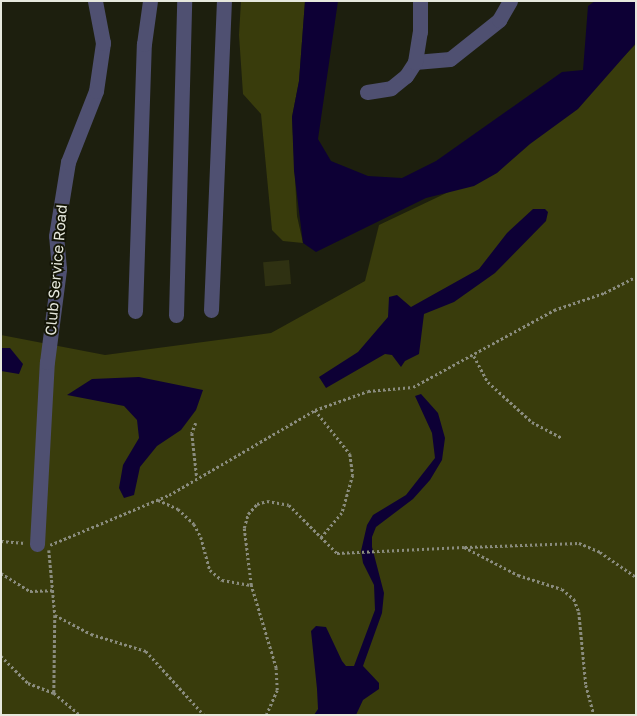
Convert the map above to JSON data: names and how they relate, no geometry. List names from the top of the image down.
{
  "streets": {
    "street": ["Club Service Road"]
  }
}
